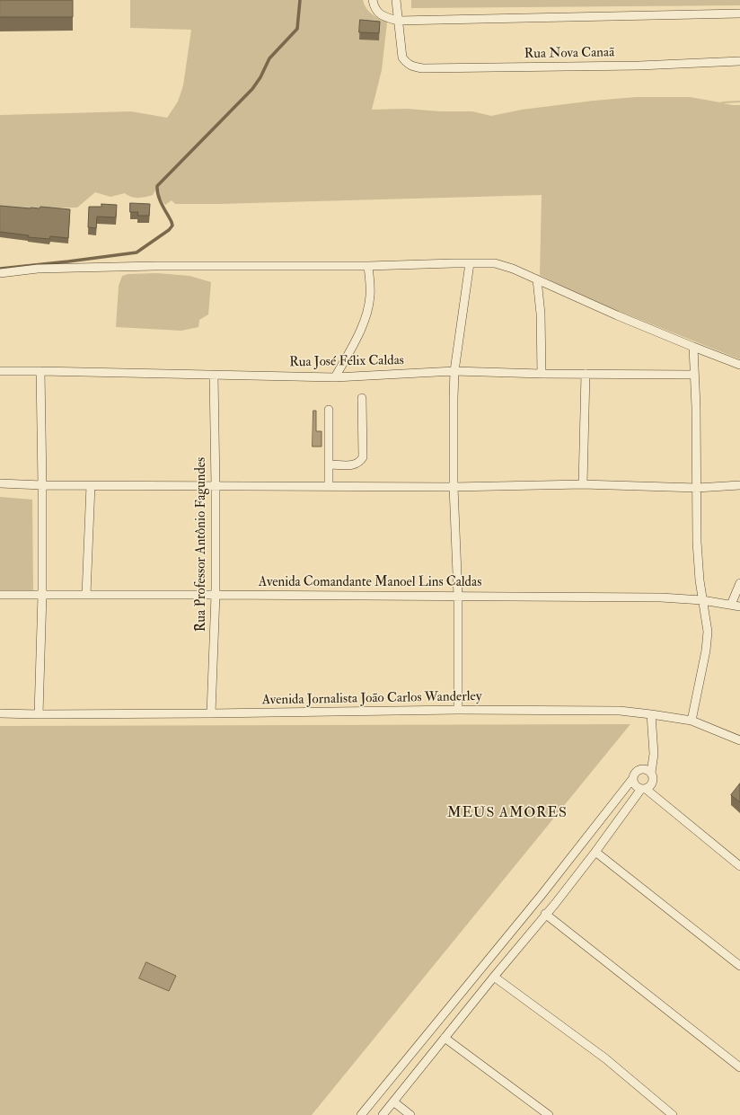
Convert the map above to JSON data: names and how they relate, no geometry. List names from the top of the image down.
{
  "streets": {
    "street": [
      "Rua Nova Canaã",
      "Rua José Félix Caldas",
      "Rua Professor Antônio Fagundes",
      "Avenida Comandante Manoel Lins Caldas",
      "Avenida Jornalista João Carlos Wanderley"
    ]
  },
  "crossings": [
    ["Rua José Félix Caldas", "Rua Professor Antônio Fagundes"],
    ["Rua Professor Antônio Fagundes", "Avenida Comandante Manoel Lins Caldas"],
    ["Rua Professor Antônio Fagundes", "Avenida Jornalista João Carlos Wanderley"]
  ],
  "districts": ["MEUS AMORES"]
}
